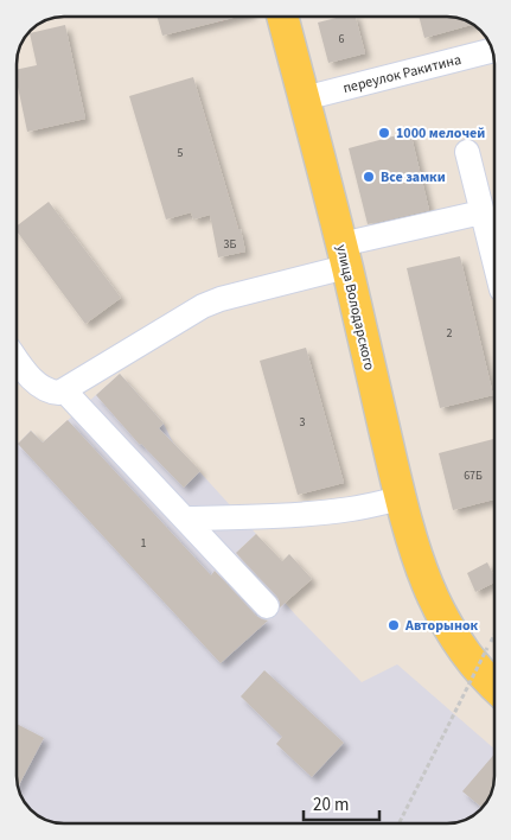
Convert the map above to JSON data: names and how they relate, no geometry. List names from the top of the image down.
{
  "streets": {
    "main road": ["улица Володарского"],
    "street": ["переулок Ракитина"]
  },
  "crossings": [
    ["переулок Ракитина", "улица Володарского"]
  ],
  "places": ["1000 мелочей", "Все замки", "Авторынок"],
  "house_numbers": [
    "6",
    "5",
    "3Б",
    "2",
    "3",
    "67Б",
    "1"
  ],
  "scale_bar": "20 m"
}
